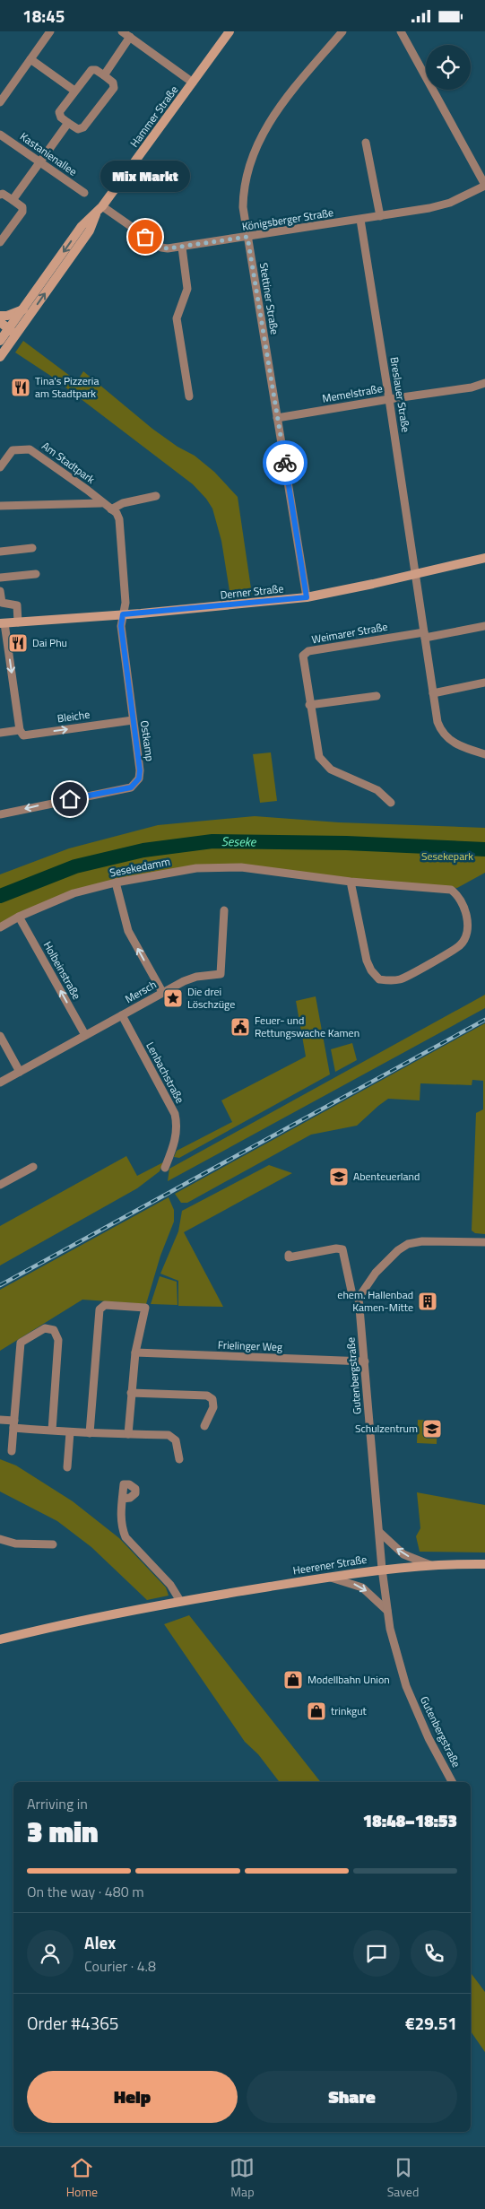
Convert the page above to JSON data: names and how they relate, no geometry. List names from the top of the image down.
{
  "streets": {
    "main road": ["Hammer Straße", "Derner Straße", "Heerener Straße"],
    "street": [
      "Kastanienallee",
      "Königsberger Straße",
      "Stettiner Straße",
      "Memelstraße",
      "Breslauer Straße",
      "Am Stadtpark",
      "Weimarer Straße",
      "Bleiche",
      "Ostkamp",
      "Sesekedamm",
      "Holbeinstraße",
      "Mersch",
      "Lenbachstraße",
      "Frielinger Weg",
      "Gutenbergstraße"
    ]
  },
  "crossings": [
    ["Hammer Straße", "Königsberger Straße"],
    ["Königsberger Straße", "Stettiner Straße"],
    ["Königsberger Straße", "Breslauer Straße"],
    ["Stettiner Straße", "Memelstraße"],
    ["Stettiner Straße", "Derner Straße"],
    ["Memelstraße", "Breslauer Straße"],
    ["Breslauer Straße", "Derner Straße"],
    ["Breslauer Straße", "Weimarer Straße"],
    ["Derner Straße", "Ostkamp"],
    ["Bleiche", "Ostkamp"],
    ["Sesekedamm", "Holbeinstraße"],
    ["Holbeinstraße", "Mersch"],
    ["Mersch", "Lenbachstraße"],
    ["Frielinger Weg", "Gutenbergstraße"],
    ["Gutenbergstraße", "Heerener Straße"]
  ],
  "one_way": ["Bleiche", "Holbeinstraße"],
  "water": ["Seseke"],
  "parks": ["Sesekepark"],
  "places": {
    "other": ["Mix Markt"],
    "restaurant": ["Tina's Pizzeria am Stadtpark", "Dai Phu"],
    "place": ["Die drei Löschzüge"],
    "public building": ["Feuer- und Rettungswache Kamen"],
    "school or university": ["Abenteuerland", "Schulzentrum"],
    "building": ["ehem. Hallenbad Kamen-Mitte"],
    "shop": ["Modellbahn Union", "trinkgut"]
  },
  "page": {
    "status": "18:45",
    "bubble": "Mix Markt",
    "heading": ["3 min", "Arriving in", "18:48–18:53"],
    "panel": [
      "Alex",
      "Courier · 4.8",
      "Order #4365",
      "€29.51"
    ],
    "bar": "On the way · 480 m",
    "buttons": ["Help", "Share"],
    "tabs": ["Home", "Map", "Saved"]
  }
}
